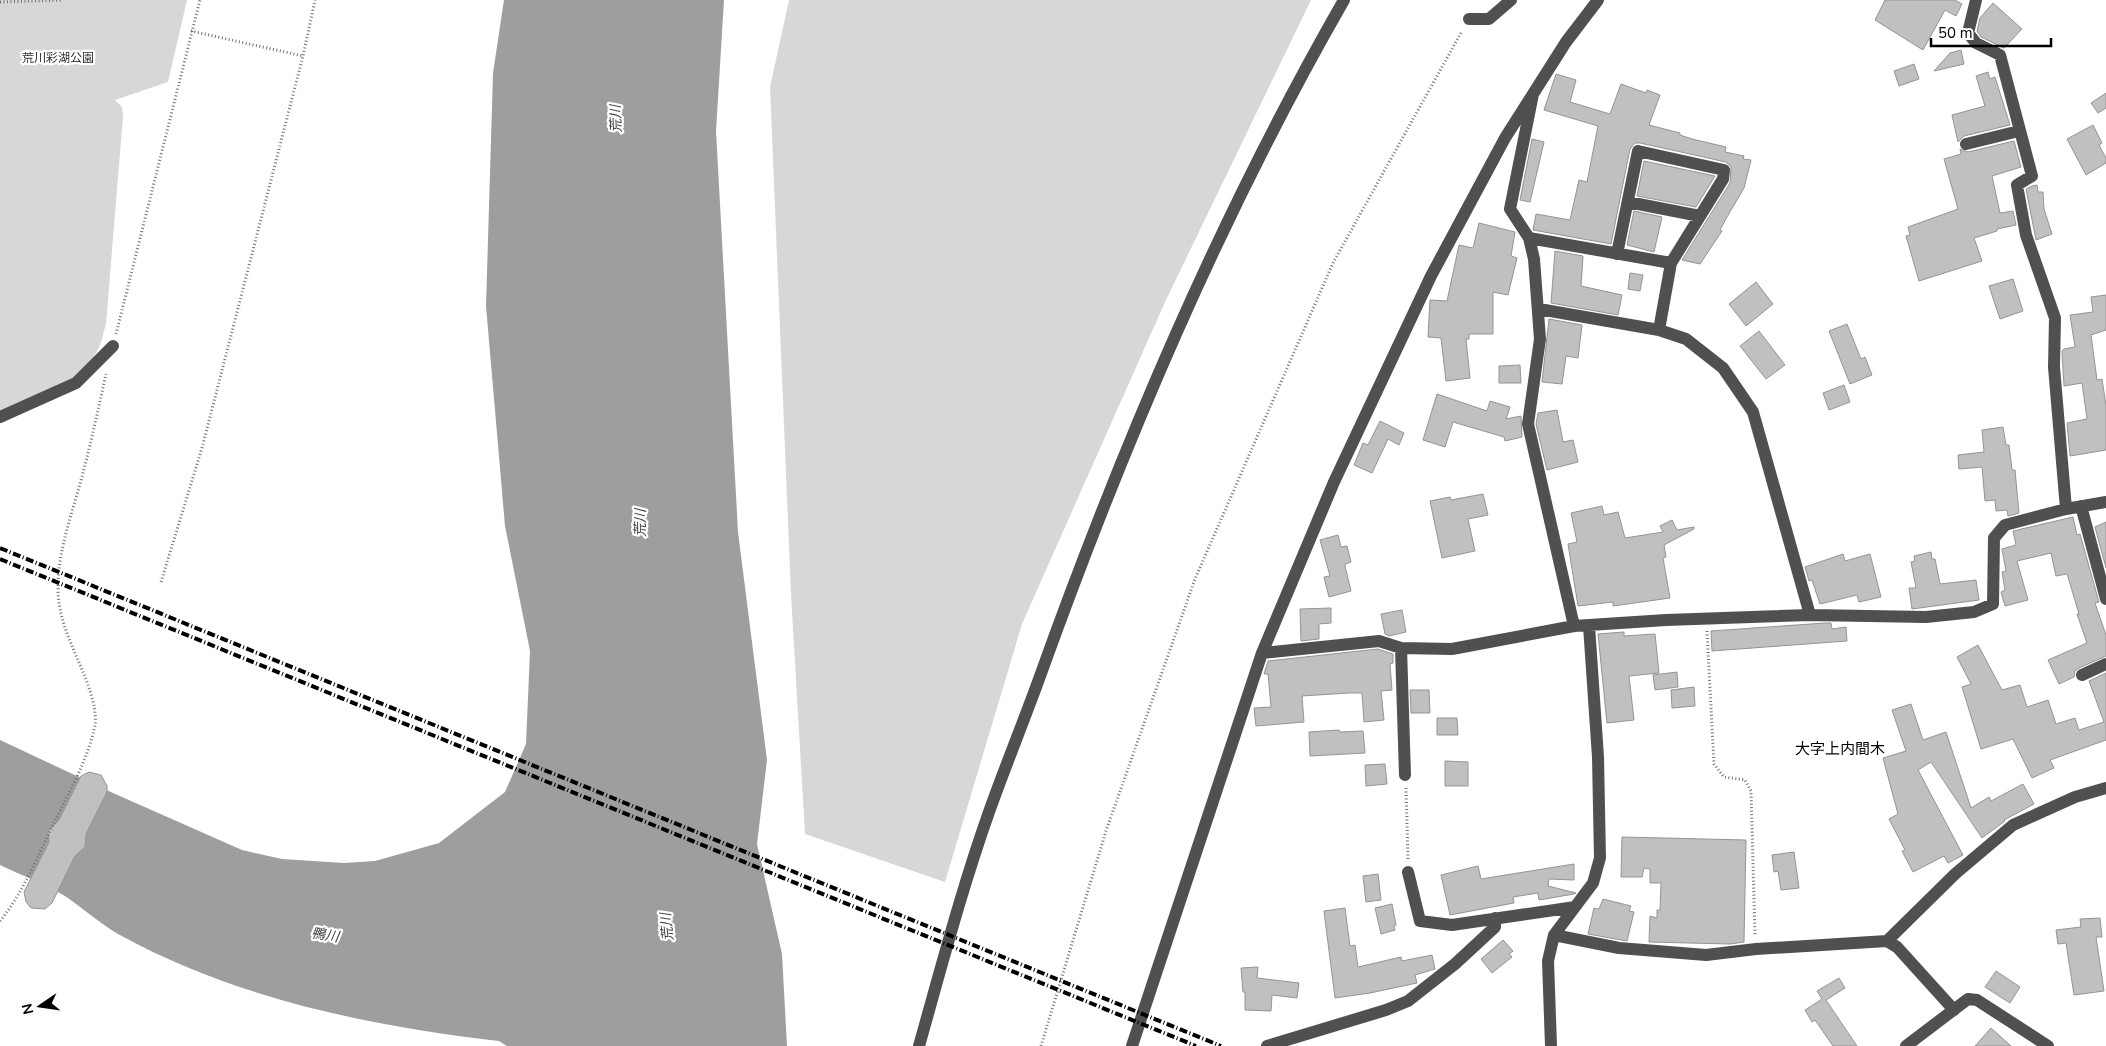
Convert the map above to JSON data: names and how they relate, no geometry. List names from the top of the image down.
{
  "districts": ["大字上内間木"],
  "water": ["荒川", "鴨川"],
  "parks": ["荒川彩湖公園"],
  "scale_bar": "50 m",
  "north": "left"
}
